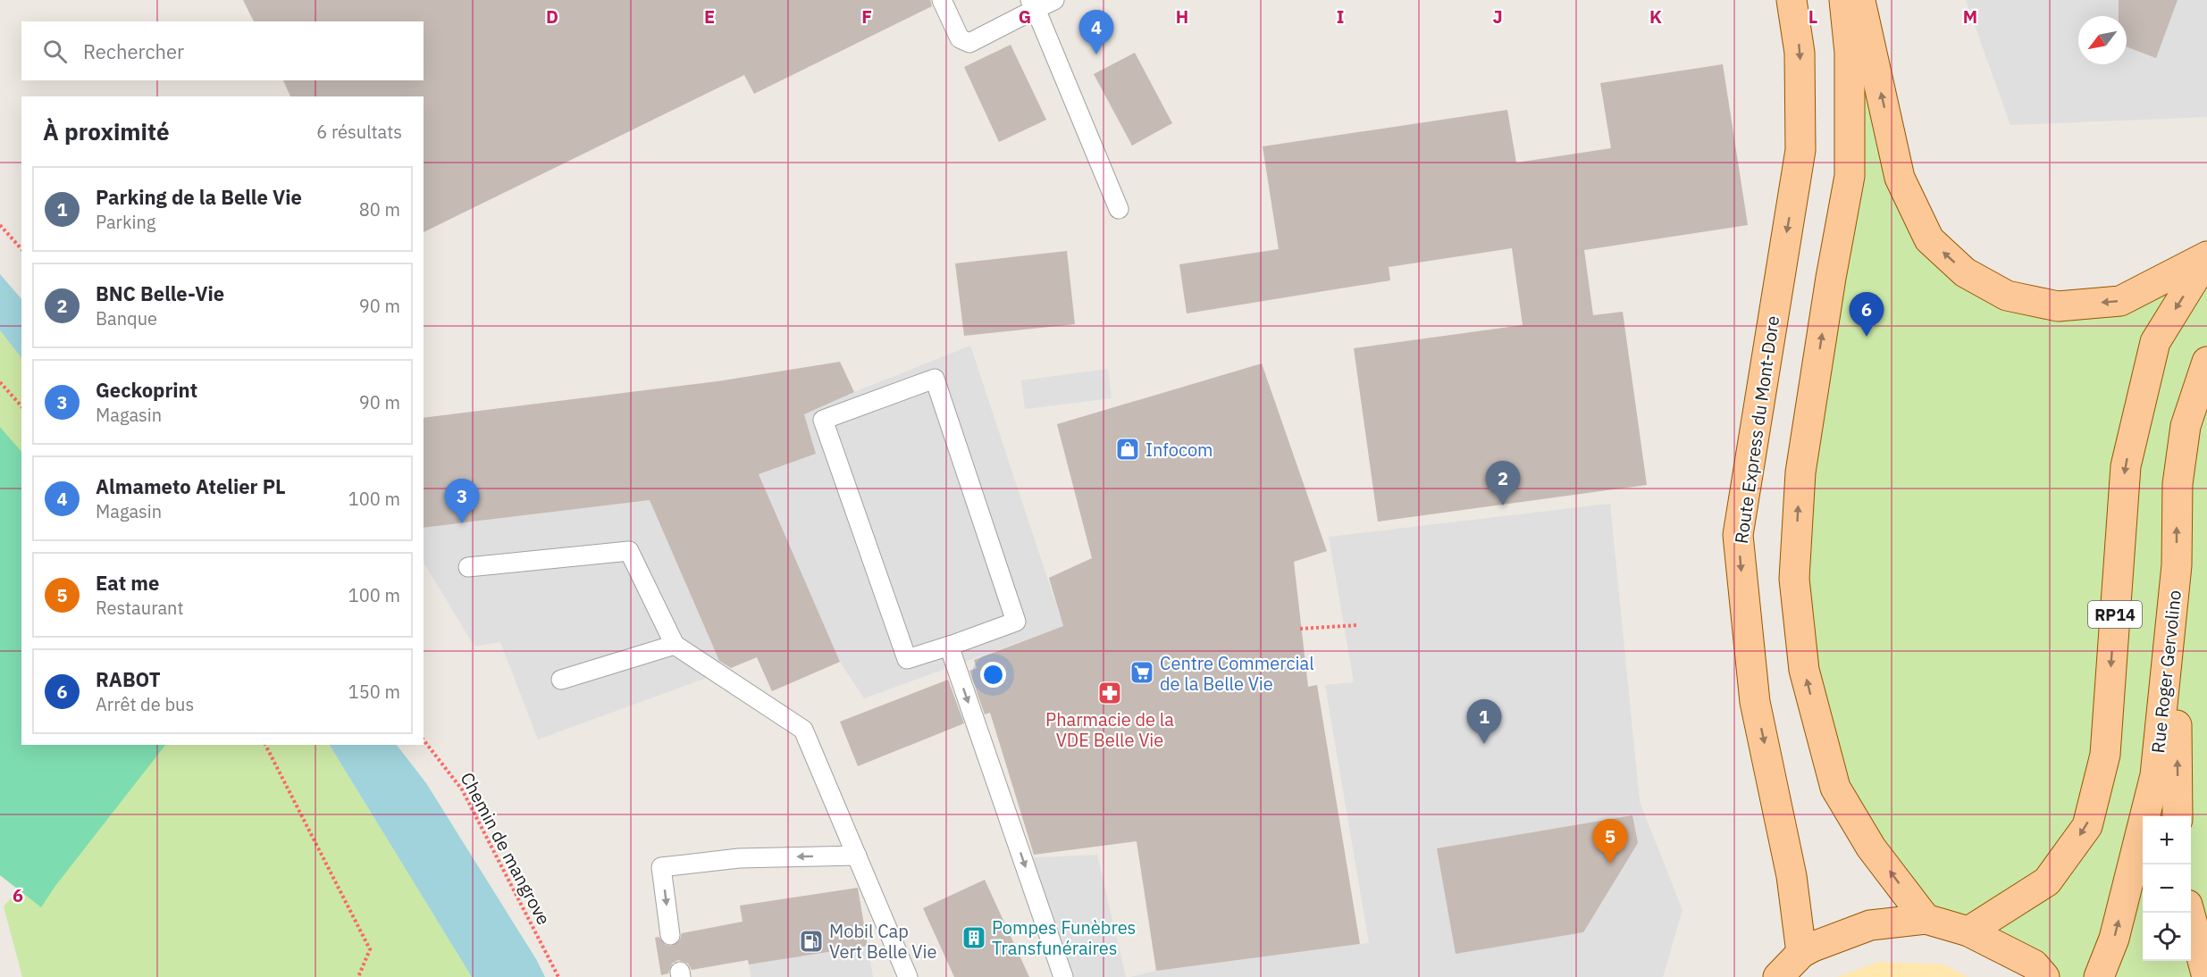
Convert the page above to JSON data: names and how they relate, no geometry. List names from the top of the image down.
{
  "streets": {
    "main road": ["Route Express du Mont-Dore", "RP14", "Rue Roger Gervolino"],
    "path": ["Chemin de mangrove"]
  },
  "places": {
    "shop": ["Infocom"],
    "supermarket": ["Centre Commercial de la Belle Vie"],
    "pharmacy": ["Pharmacie de la VDE Belle Vie"],
    "building": ["Pompes Funèbres Transfunéraires"],
    "fuel station": ["Mobil Cap Vert Belle Vie"]
  },
  "north": "bottom left",
  "page": {
    "pins": [
      "4",
      "6",
      "2",
      "3",
      "1",
      "5"
    ],
    "search": "Rechercher",
    "heading": ["À proximité", "6 résultats"],
    "list": [
      {
        "mark": "1",
        "name": "Parking de la Belle Vie",
        "note": "Parking",
        "value": "80 m"
      },
      {
        "mark": "2",
        "name": "BNC Belle-Vie",
        "note": "Banque",
        "value": "90 m"
      },
      {
        "mark": "3",
        "name": "Geckoprint",
        "note": "Magasin",
        "value": "90 m"
      },
      {
        "mark": "4",
        "name": "Almameto Atelier PL",
        "note": "Magasin",
        "value": "100 m"
      },
      {
        "mark": "5",
        "name": "Eat me",
        "note": "Restaurant",
        "value": "100 m"
      },
      {
        "mark": "6",
        "name": "RABOT",
        "note": "Arrêt de bus",
        "value": "150 m"
      }
    ],
    "map_buttons": ["+", "−"]
  },
  "grid": {
    "columns": [
      "D",
      "E",
      "F",
      "G",
      "H",
      "I",
      "J",
      "K",
      "L",
      "M"
    ],
    "rows": ["6"]
  }
}
